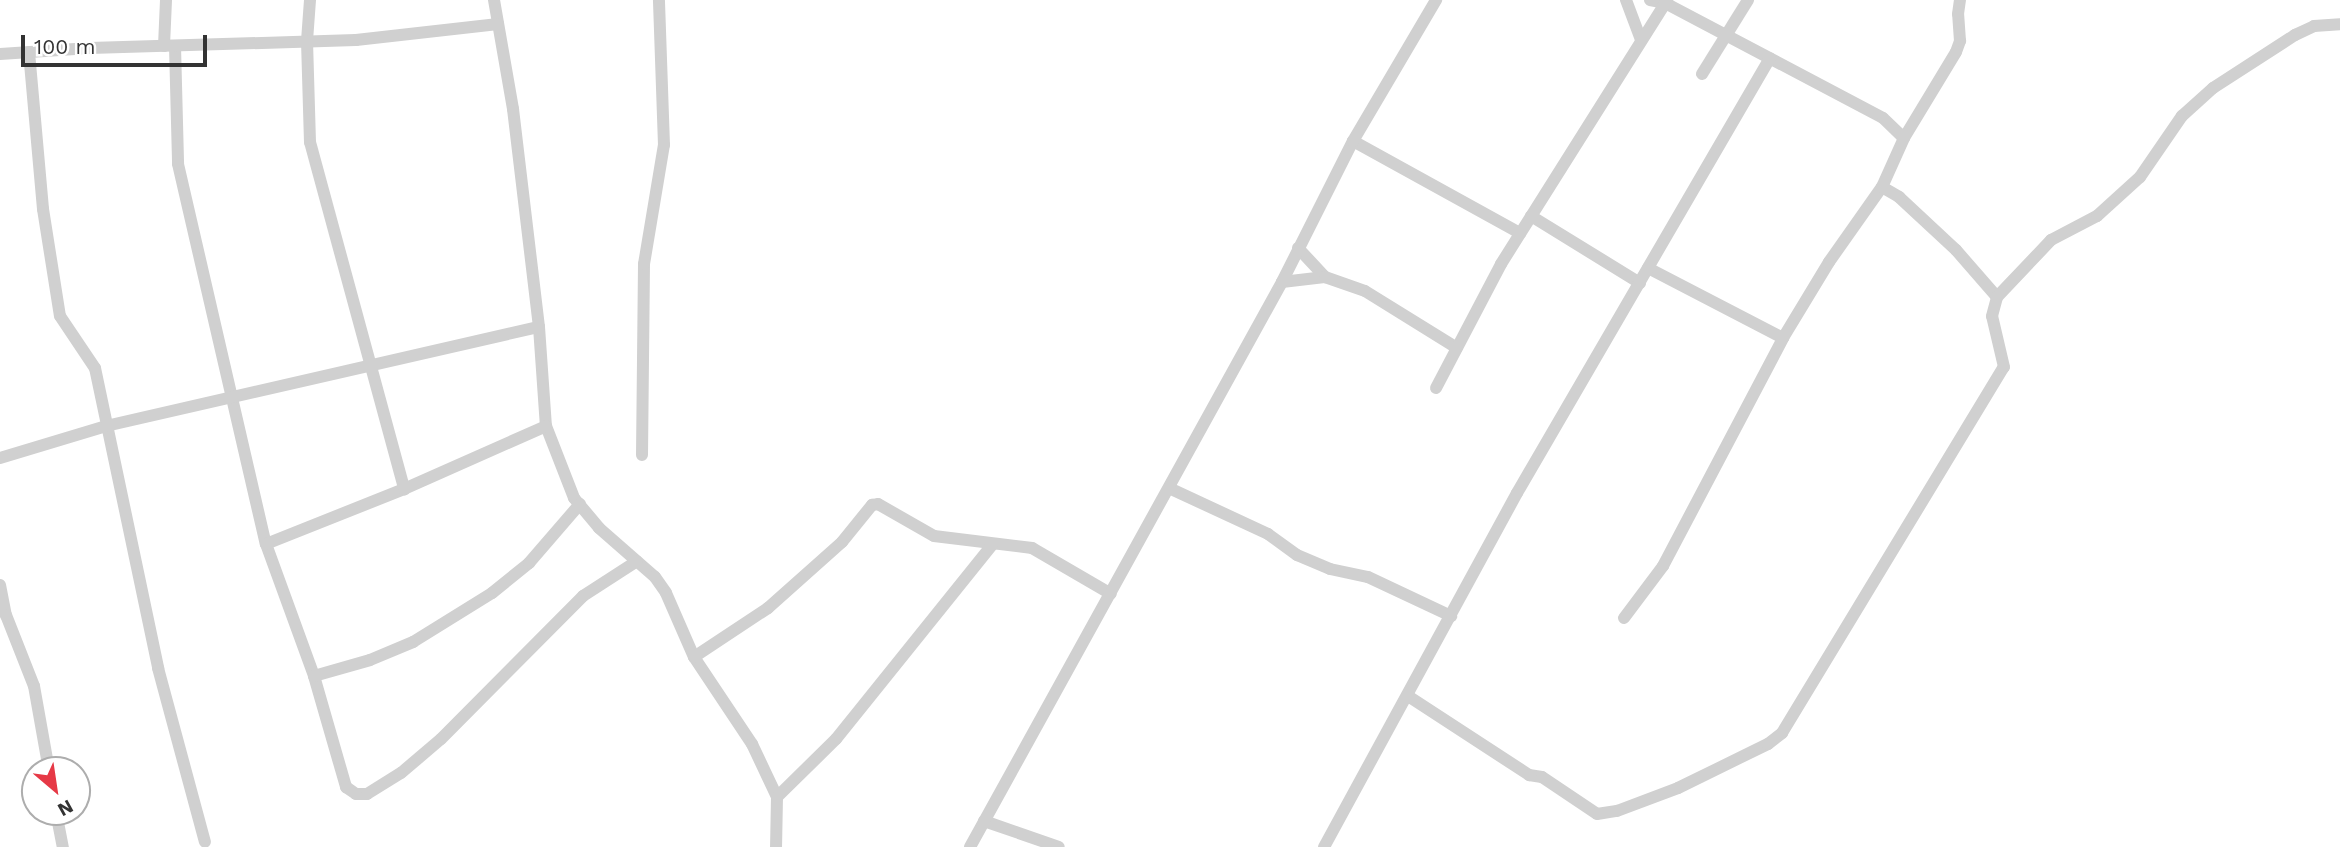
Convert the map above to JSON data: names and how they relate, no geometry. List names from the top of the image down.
{
  "scale_bar": "100 m",
  "north": "bottom right"
}
